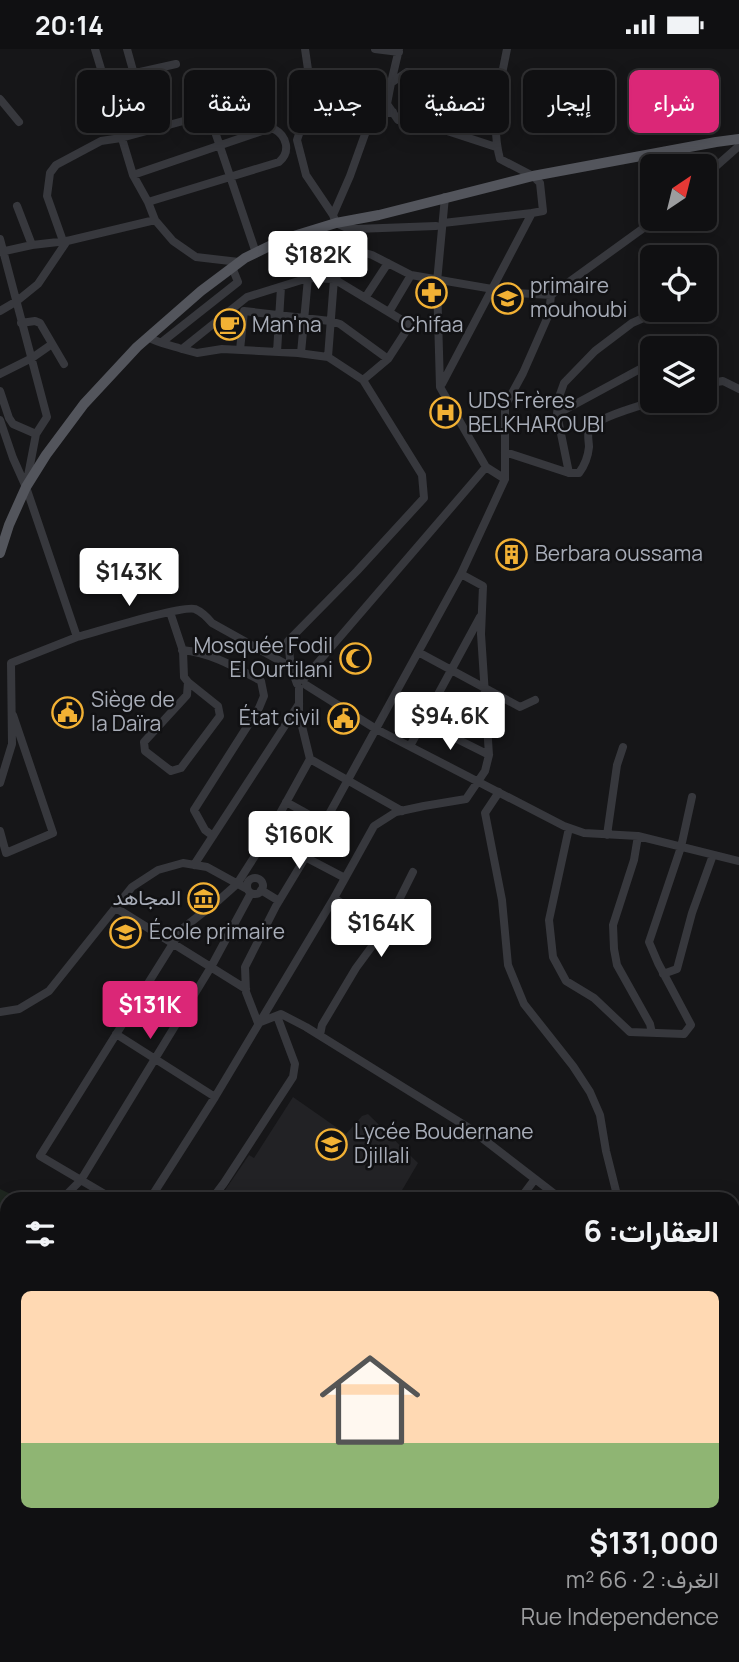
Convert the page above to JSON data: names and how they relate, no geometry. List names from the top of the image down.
{
  "places": {
    "pharmacy": ["Chifaa"],
    "school or university": ["primaire mouhoubi", "École primaire", "Lycée Boudernane Djillali"],
    "cafe": ["Man'na"],
    "hospital": ["UDS Frères BELKHAROUBI"],
    "building": ["Berbara oussama"],
    "mosque": ["Mosquée Fodil El Ourtilani"],
    "public building": ["Siège de la Daïra", "État civil"],
    "museum": ["المجاهد"]
  },
  "north": "top right",
  "page": {
    "status": "20:14",
    "chip": [
      "شراء",
      "إيجار",
      "تصفية",
      "جديد",
      "شقة",
      "منزل"
    ],
    "price": [
      "$182K",
      "$143K",
      "$94.6K",
      "$160K",
      "$164K",
      "$131K"
    ],
    "heading": "العقارات: 6",
    "list": [
      {
        "name": "$131,000",
        "note": "الغرف: 2 · 66 m² · Rue Independence"
      }
    ]
  }
}
